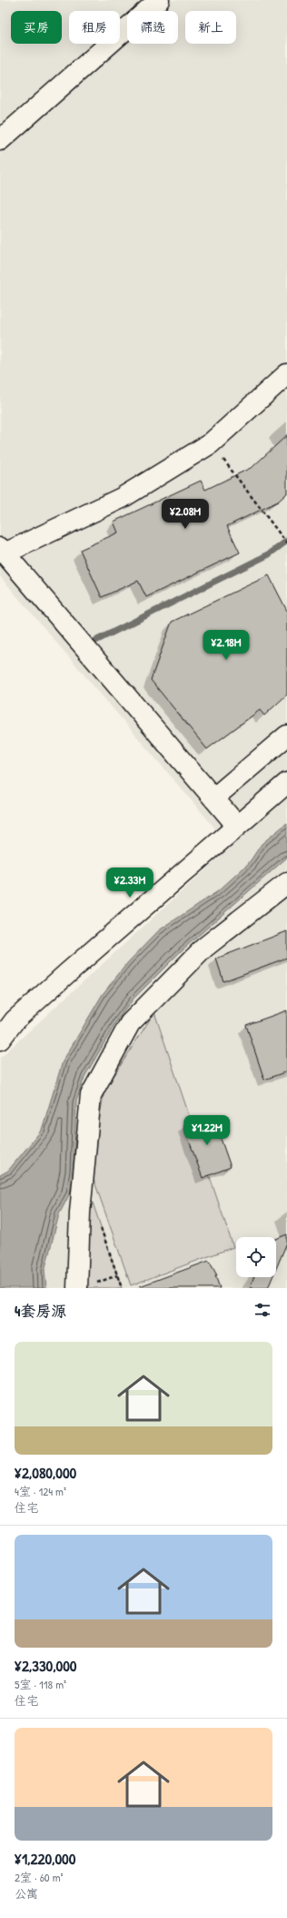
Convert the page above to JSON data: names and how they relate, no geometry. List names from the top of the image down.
{
  "page": {
    "chip": [
      "买房",
      "租房",
      "筛选",
      "新上"
    ],
    "price": [
      "¥2.08M",
      "¥2.18M",
      "¥2.33M",
      "¥1.22M"
    ],
    "heading": "4套房源",
    "list": [
      {
        "name": "¥2,080,000",
        "note": "4室 · 124 m² · 住宅"
      },
      {
        "name": "¥2,330,000",
        "note": "5室 · 118 m² · 住宅"
      },
      {
        "name": "¥1,220,000",
        "note": "2室 · 60 m² · 公寓"
      }
    ]
  }
}
